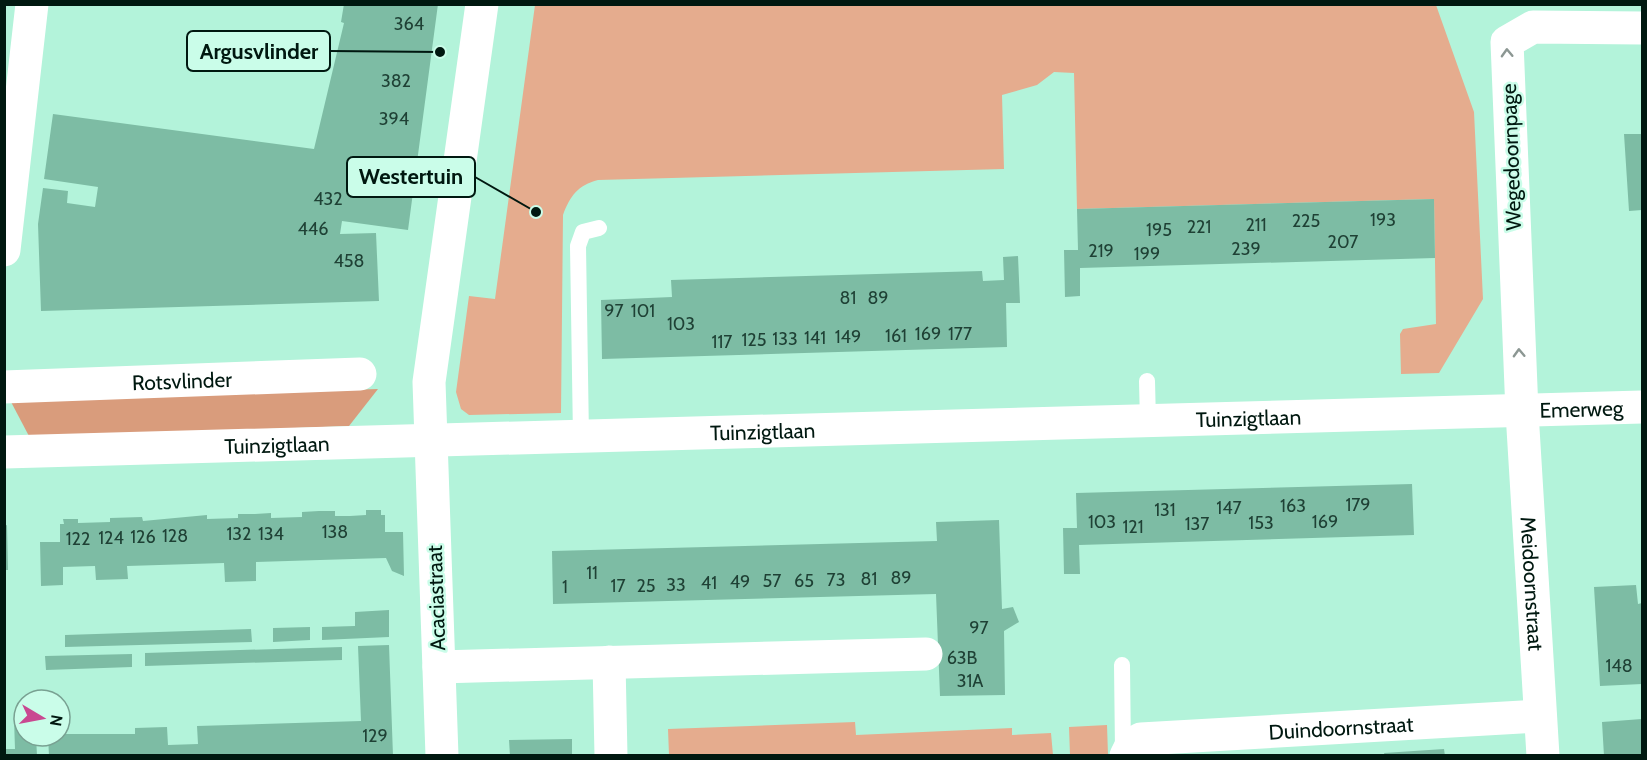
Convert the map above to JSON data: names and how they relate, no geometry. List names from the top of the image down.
{
  "streets": {
    "street": [
      "Wegedoornpage",
      "Rotsvlinder",
      "Emerweg",
      "Tuinzigtlaan",
      "Meidoornstraat",
      "Acaciastraat",
      "Duindoornstraat"
    ]
  },
  "crossings": [
    ["Wegedoornpage", "Emerweg"],
    ["Wegedoornpage", "Tuinzigtlaan"],
    ["Wegedoornpage", "Meidoornstraat"],
    ["Emerweg", "Tuinzigtlaan"],
    ["Emerweg", "Meidoornstraat"],
    ["Tuinzigtlaan", "Meidoornstraat"],
    ["Tuinzigtlaan", "Acaciastraat"],
    ["Meidoornstraat", "Duindoornstraat"]
  ],
  "places": ["Argusvlinder", "Westertuin"],
  "house_numbers": [
    "364",
    "382",
    "394",
    "432",
    "193",
    "225",
    "211",
    "221",
    "446",
    "195",
    "207",
    "239",
    "219",
    "199",
    "458",
    "81",
    "89",
    "97",
    "101",
    "103",
    "169",
    "177",
    "161",
    "149",
    "141",
    "133",
    "125",
    "117",
    "179",
    "163",
    "147",
    "131",
    "103",
    "169",
    "153",
    "137",
    "121",
    "138",
    "132",
    "134",
    "128",
    "126",
    "124",
    "122",
    "11",
    "89",
    "81",
    "73",
    "57",
    "65",
    "49",
    "41",
    "33",
    "17",
    "25",
    "1",
    "97",
    "63B",
    "148",
    "31A",
    "129"
  ],
  "north": "right"
}
